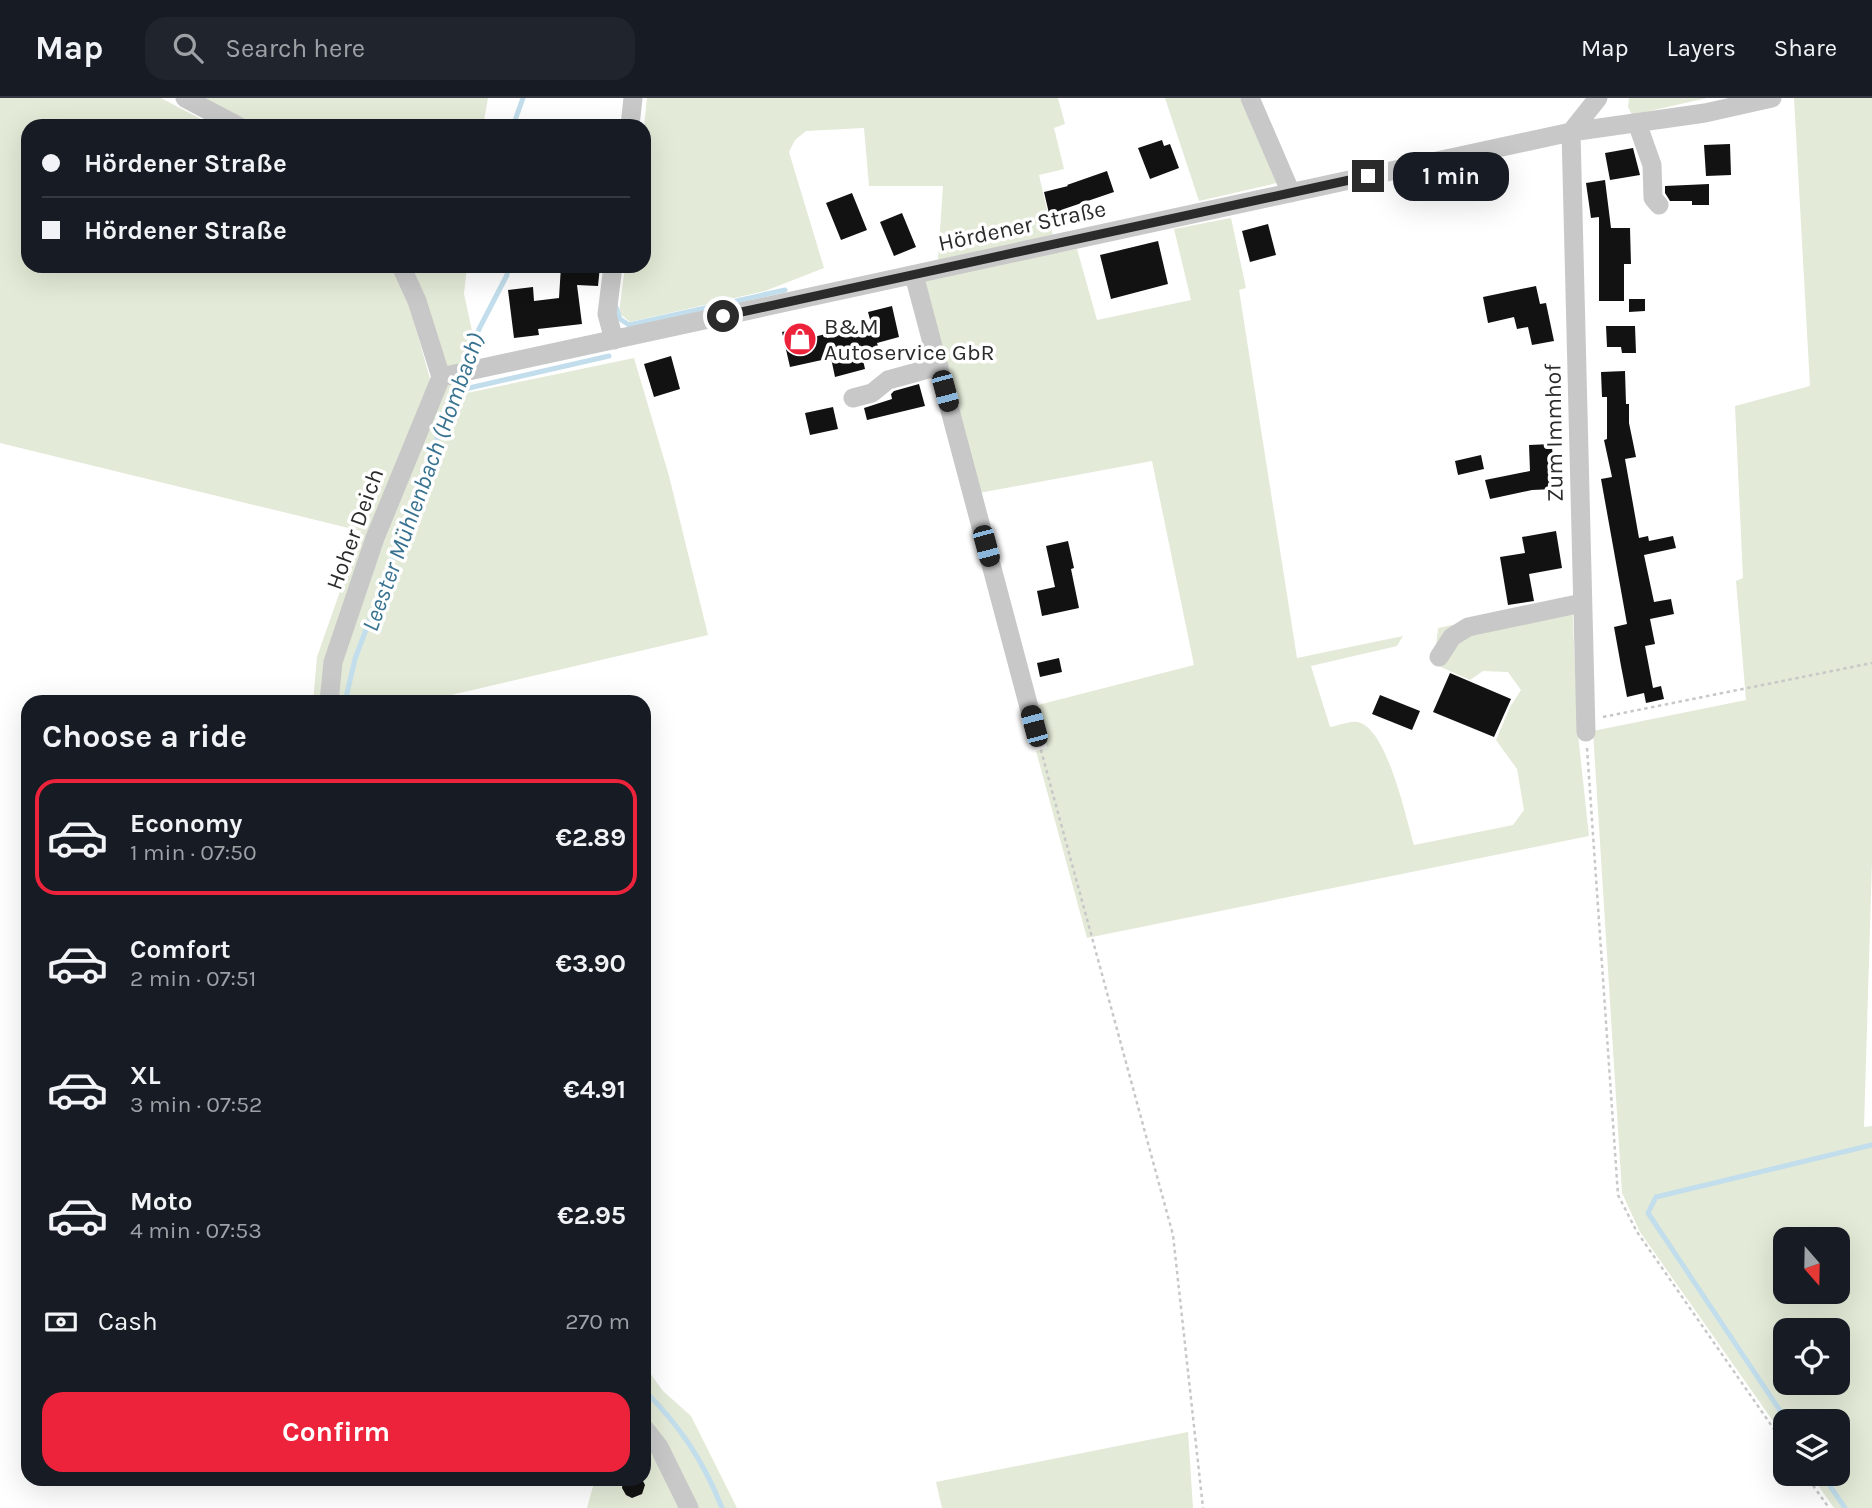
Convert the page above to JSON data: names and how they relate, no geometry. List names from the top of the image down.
{
  "streets": {
    "street": ["Hördener Straße", "Zum Immhof", "Hoher Deich"]
  },
  "crossings": [
    ["Hördener Straße", "Zum Immhof"],
    ["Hördener Straße", "Hoher Deich"]
  ],
  "water": ["Leester Mühlenbach (Hombach)"],
  "places": {
    "shop": ["B&M Autoservice GbR"]
  },
  "north": "bottom",
  "page": {
    "header": "Map",
    "search": "Search here",
    "nav": ["Map", "Layers", "Share"],
    "banner": ["Hördener Straße", "Hördener Straße"],
    "bubble": "1 min",
    "heading": "Choose a ride",
    "list": [
      {
        "name": "Economy",
        "note": "1 min · 07:50",
        "value": "€2.89"
      },
      {
        "name": "Comfort",
        "note": "2 min · 07:51",
        "value": "€3.90"
      },
      {
        "name": "XL",
        "note": "3 min · 07:52",
        "value": "€4.91"
      },
      {
        "name": "Moto",
        "note": "4 min · 07:53",
        "value": "€2.95"
      }
    ],
    "pay": ["Cash", "270 m"],
    "buttons": "Confirm"
  }
}
